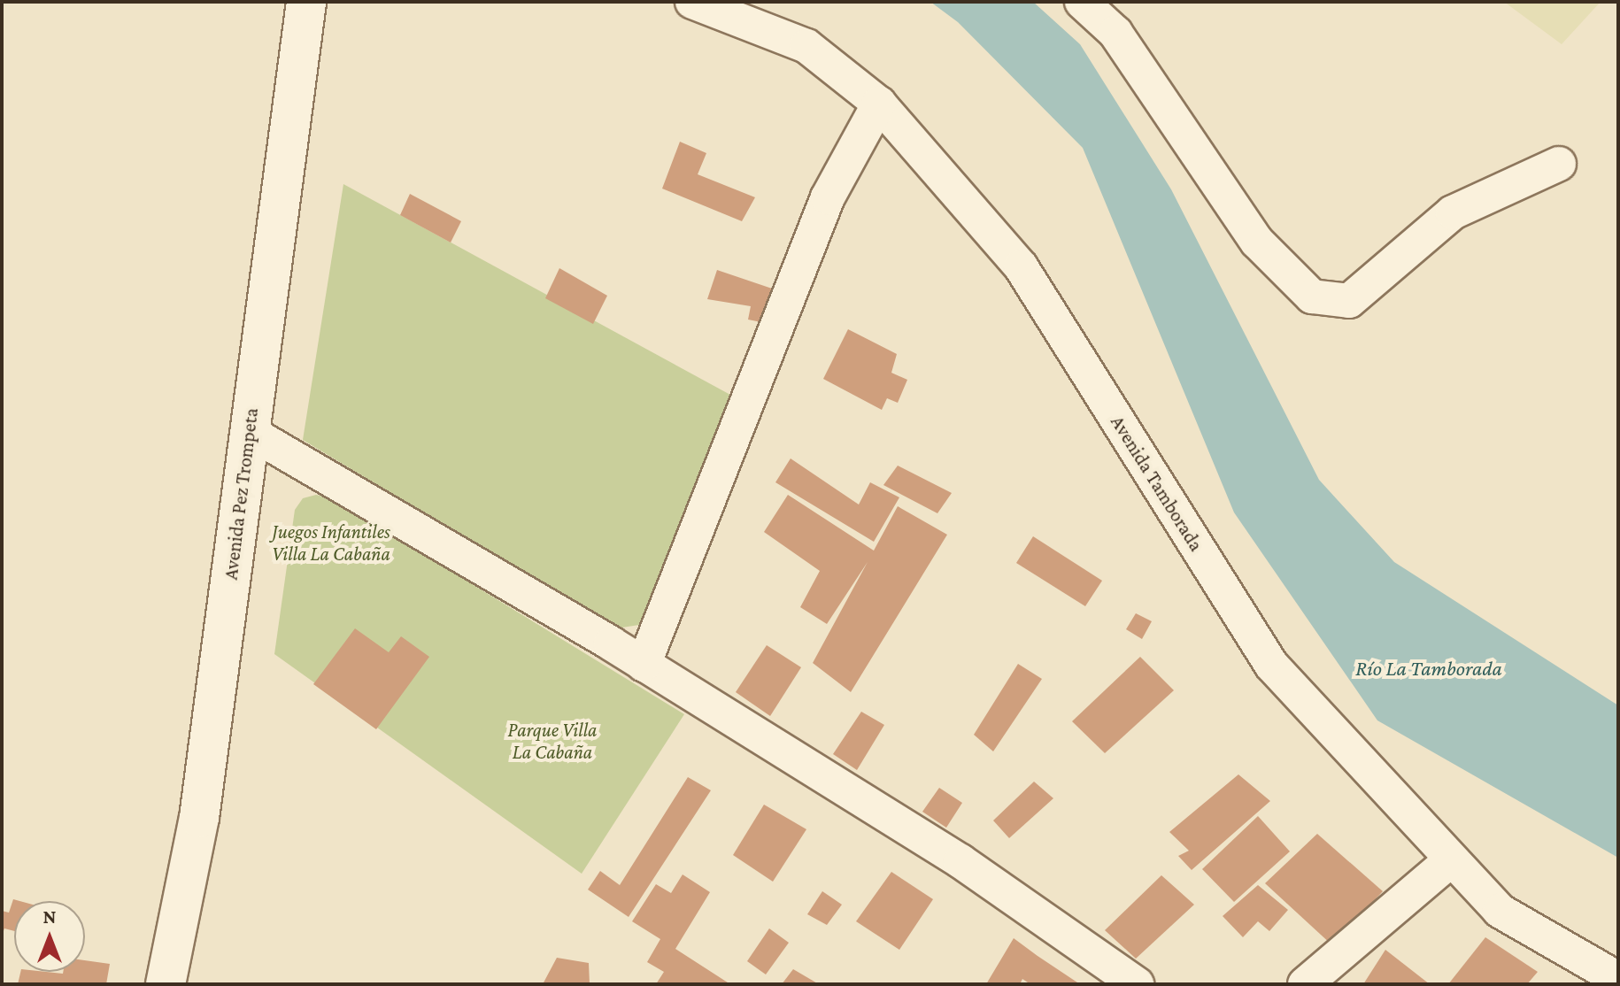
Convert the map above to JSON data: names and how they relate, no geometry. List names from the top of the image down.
{
  "streets": {
    "main road": ["Avenida Pez Trompeta"],
    "street": ["Avenida Tamborada"]
  },
  "water": ["Río La Tamborada"],
  "parks": ["Juegos Infantiles Villa La Cabaña", "Parque Villa La Cabaña"],
  "north": "top"
}
